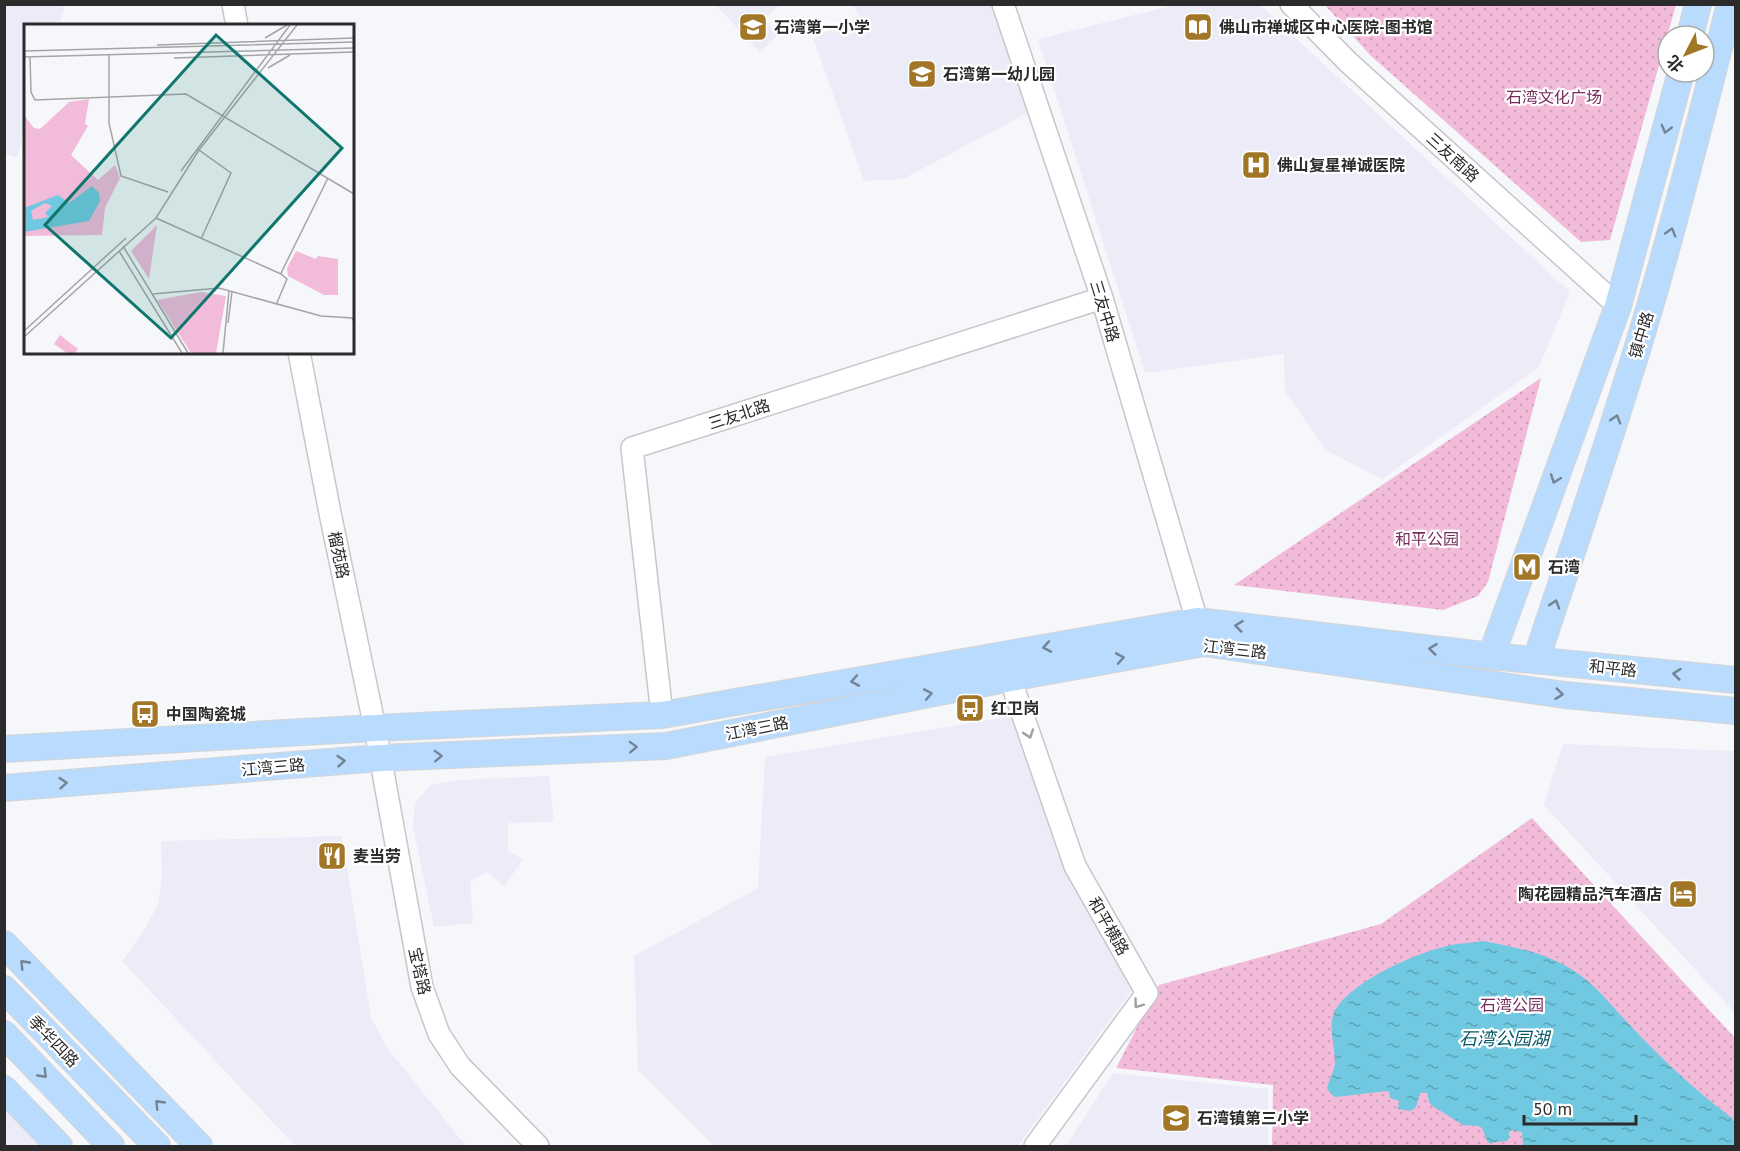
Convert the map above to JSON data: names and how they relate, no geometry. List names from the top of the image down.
{
  "streets": {
    "main road": [
      "镇中路",
      "江湾三路",
      "和平路",
      "季华四路"
    ],
    "street": [
      "三友南路",
      "三友中路",
      "三友北路",
      "榴苑路",
      "和平横路",
      "宝塔路"
    ]
  },
  "crossings": [
    ["三友南路", "镇中路"],
    ["三友中路", "三友北路"],
    ["三友中路", "江湾三路"],
    ["镇中路", "江湾三路"],
    ["镇中路", "和平路"],
    ["三友北路", "江湾三路"],
    ["榴苑路", "江湾三路"],
    ["榴苑路", "宝塔路"],
    ["江湾三路", "和平路"],
    ["江湾三路", "和平横路"],
    ["江湾三路", "宝塔路"]
  ],
  "one_way": ["和平横路"],
  "water": ["石湾公园湖"],
  "parks": ["石湾文化广场", "和平公园", "石湾公园"],
  "places": {
    "school or university": ["石湾第一小学", "石湾第一幼儿园", "石湾镇第三小学"],
    "library": ["佛山市禅城区中心医院-图书馆"],
    "hospital": ["佛山复星禅诚医院"],
    "metro station": ["石湾"],
    "bus stop": ["红卫岗", "中国陶瓷城"],
    "restaurant": ["麦当劳"],
    "hotel": ["陶花园精品汽车酒店"]
  },
  "scale_bar": "50 m",
  "north": "bottom left"
}
